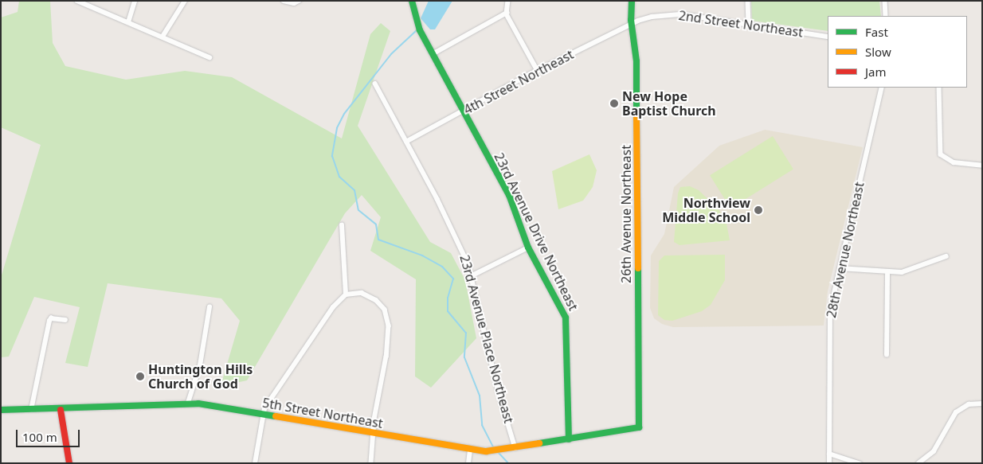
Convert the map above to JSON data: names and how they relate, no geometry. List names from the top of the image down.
{
  "streets": {
    "street": [
      "2nd Street Northeast",
      "4th Street Northeast",
      "26th Avenue Northeast",
      "23rd Avenue Drive Northeast",
      "28th Avenue Northeast",
      "23rd Avenue Place Northeast",
      "5th Street Northeast"
    ]
  },
  "crossings": [
    ["2nd Street Northeast", "4th Street Northeast"],
    ["2nd Street Northeast", "26th Avenue Northeast"],
    ["4th Street Northeast", "26th Avenue Northeast"],
    ["4th Street Northeast", "23rd Avenue Drive Northeast"],
    ["4th Street Northeast", "23rd Avenue Place Northeast"],
    ["26th Avenue Northeast", "5th Street Northeast"],
    ["23rd Avenue Drive Northeast", "5th Street Northeast"],
    ["23rd Avenue Place Northeast", "5th Street Northeast"]
  ],
  "places": ["New Hope Baptist Church", "Northview Middle School", "Huntington Hills Church of God"],
  "legend": ["Fast", "Slow", "Jam"],
  "scale_bar": "100 m"
}
